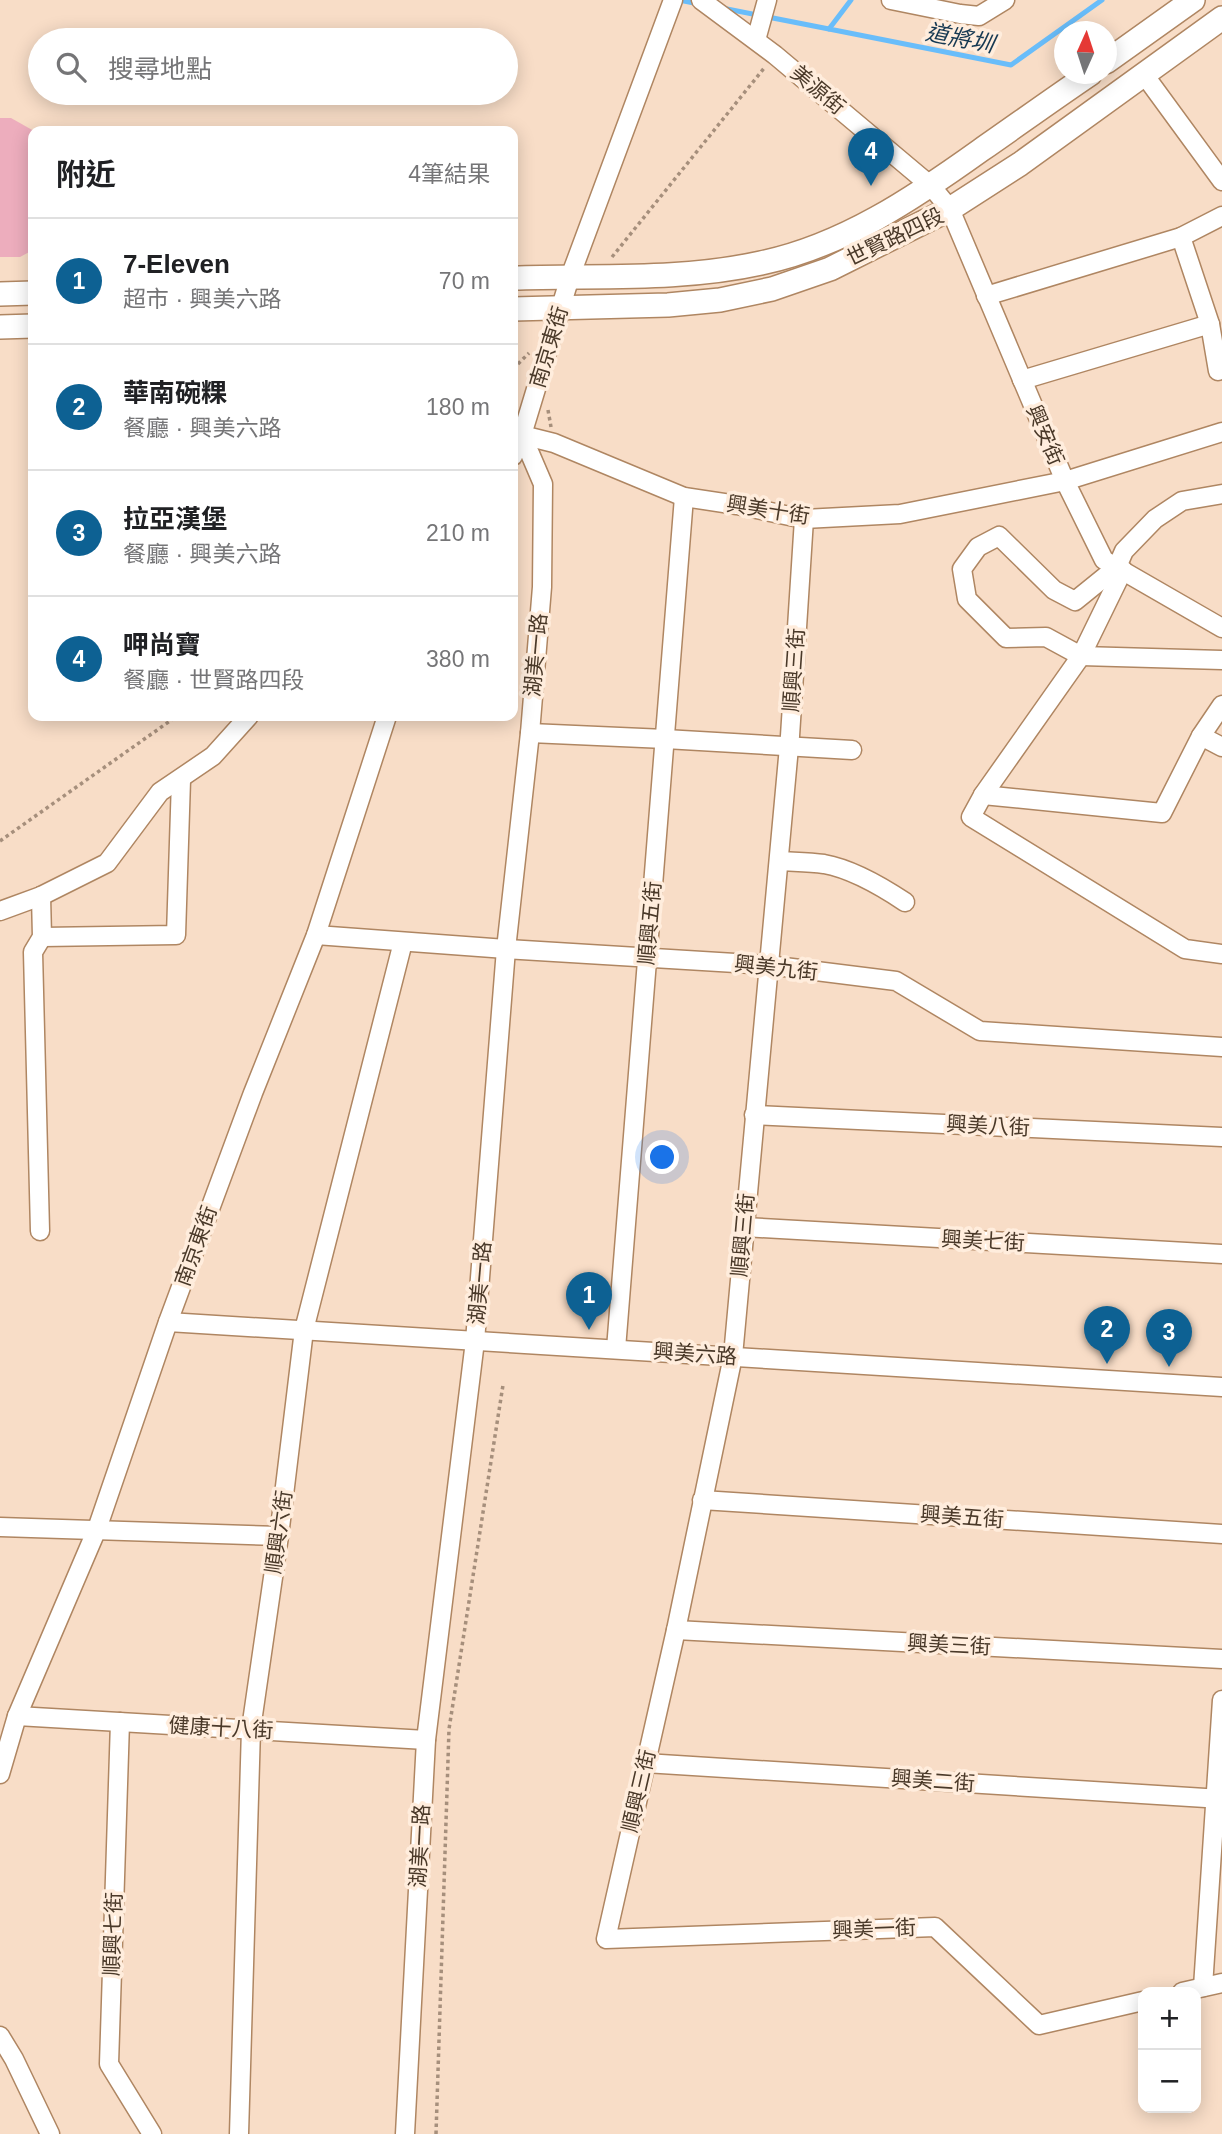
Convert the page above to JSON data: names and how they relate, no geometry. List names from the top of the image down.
{
  "streets": {
    "main road": ["世賢路四段"],
    "street": [
      "美源街",
      "南京東街",
      "興安街",
      "興美十街",
      "湖美一路",
      "順興三街",
      "順興五街",
      "興美九街",
      "興美八街",
      "興美七街",
      "興美六路",
      "興美五街",
      "順興六街",
      "興美三街",
      "健康十八街",
      "興美二街",
      "興美一街",
      "順興七街"
    ]
  },
  "crossings": [
    ["美源街", "世賢路四段"],
    ["美源街", "興安街"],
    ["世賢路四段", "南京東街"],
    ["世賢路四段", "興安街"],
    ["南京東街", "興美十街"],
    ["南京東街", "湖美一路"],
    ["南京東街", "興美九街"],
    ["南京東街", "興美六路"],
    ["南京東街", "健康十八街"],
    ["興安街", "興美十街"],
    ["興美十街", "湖美一路"],
    ["興美十街", "順興三街"],
    ["興美十街", "順興五街"],
    ["湖美一路", "興美九街"],
    ["湖美一路", "興美六路"],
    ["湖美一路", "健康十八街"],
    ["順興三街", "興美九街"],
    ["順興三街", "興美八街"],
    ["順興三街", "興美七街"],
    ["順興三街", "興美六路"],
    ["順興三街", "興美五街"],
    ["順興三街", "興美三街"],
    ["順興三街", "興美二街"],
    ["順興三街", "興美一街"],
    ["順興五街", "興美九街"],
    ["順興五街", "興美六路"],
    ["興美九街", "順興六街"],
    ["興美六路", "順興六街"],
    ["順興六街", "健康十八街"],
    ["健康十八街", "順興七街"]
  ],
  "water": ["道將圳"],
  "north": "top",
  "page": {
    "search": "搜尋地點",
    "heading": ["附近", "4筆結果"],
    "pins": [
      "4",
      "1",
      "2",
      "3"
    ],
    "list": [
      {
        "mark": "1",
        "name": "7-Eleven",
        "note": "超市 · 興美六路",
        "value": "70 m"
      },
      {
        "mark": "2",
        "name": "華南碗粿",
        "note": "餐廳 · 興美六路",
        "value": "180 m"
      },
      {
        "mark": "3",
        "name": "拉亞漢堡",
        "note": "餐廳 · 興美六路",
        "value": "210 m"
      },
      {
        "mark": "4",
        "name": "呷尚寶",
        "note": "餐廳 · 世賢路四段",
        "value": "380 m"
      }
    ],
    "map_buttons": ["+", "−"]
  }
}
